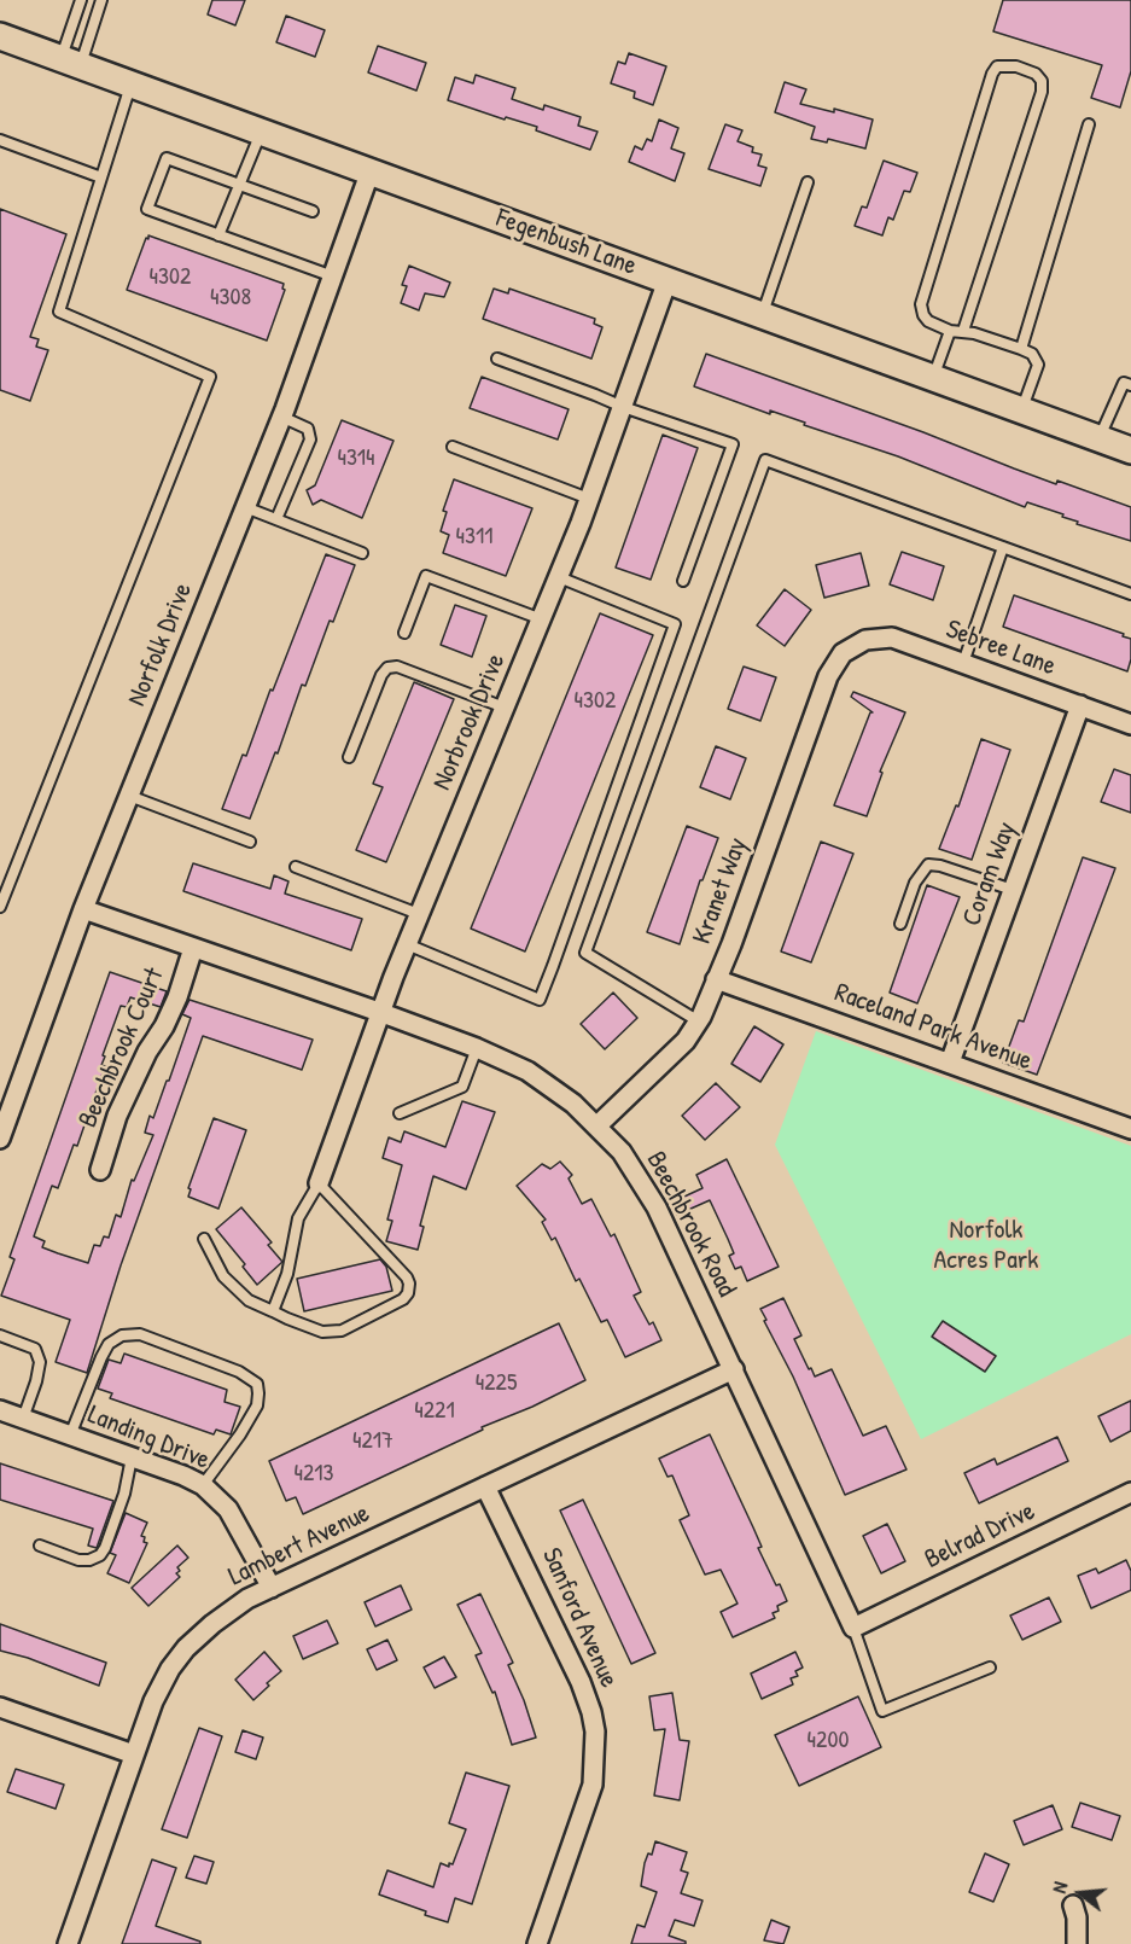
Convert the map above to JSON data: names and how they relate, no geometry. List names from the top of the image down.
{
  "streets": {
    "main road": ["Fegenbush Lane"],
    "street": [
      "Norfolk Drive",
      "Sebree Lane",
      "Norbrook Drive",
      "Coram Way",
      "Kranet Way",
      "Raceland Park Avenue",
      "Beechbrook Court",
      "Beechbrook Road",
      "Landing Drive",
      "Belrad Drive",
      "Lambert Avenue",
      "Sanford Avenue"
    ]
  },
  "crossings": [
    ["Fegenbush Lane", "Norfolk Drive"],
    ["Fegenbush Lane", "Norbrook Drive"],
    ["Norfolk Drive", "Beechbrook Road"],
    ["Sebree Lane", "Coram Way"],
    ["Sebree Lane", "Kranet Way"],
    ["Norbrook Drive", "Beechbrook Road"],
    ["Coram Way", "Raceland Park Avenue"],
    ["Kranet Way", "Raceland Park Avenue"],
    ["Kranet Way", "Beechbrook Road"],
    ["Beechbrook Court", "Beechbrook Road"],
    ["Beechbrook Road", "Belrad Drive"],
    ["Beechbrook Road", "Lambert Avenue"],
    ["Landing Drive", "Lambert Avenue"],
    ["Lambert Avenue", "Sanford Avenue"]
  ],
  "parks": ["Norfolk Acres Park"],
  "house_numbers": [
    "4302",
    "4308",
    "4314",
    "4311",
    "4302",
    "4225",
    "4221",
    "4217",
    "4213",
    "4200"
  ],
  "north": "left"
}
